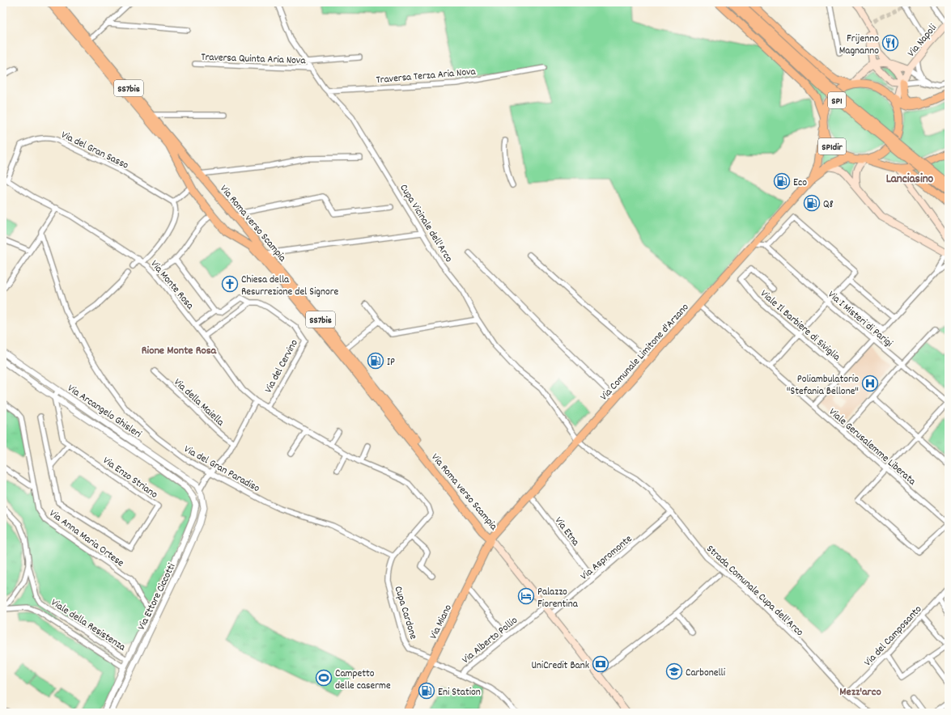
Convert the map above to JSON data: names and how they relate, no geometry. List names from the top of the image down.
{
  "streets": {
    "main road": [
      "Via Napoli",
      "SS7bis",
      "SP1",
      "SP1dir",
      "Via Roma verso Scampia",
      "Via Comunale Limitone d'Arzano",
      "Via Miano"
    ],
    "street": [
      "Traversa Quinta Aria Nova",
      "Traversa Terza Aria Nova",
      "Via del Gran Sasso",
      "Cupa Vicinale dell'Arco",
      "Via Monte Rosa",
      "Via I Misteri di Parigi",
      "Viale Il Barbiere di Siviglia",
      "Via del Cervino",
      "Via della Maiella",
      "Via Arcangelo Ghisleri",
      "Viale Gerusalemme Liberata",
      "Via del Gran Paradiso",
      "Via Enzo Striano",
      "Via Etna",
      "Via Anna Maria Ortese",
      "Via Aspromonte",
      "Strada Comunale Cupa dell'Arco",
      "Via Ettore Ciccotti",
      "Cupa Cardone",
      "Viale della Resistenza",
      "Via del Camposanto",
      "Via Alberto Pollio"
    ]
  },
  "crossings": [
    ["Via Napoli", "SP1dir"],
    ["Traversa Quinta Aria Nova", "Cupa Vicinale dell'Arco"],
    ["Traversa Terza Aria Nova", "Cupa Vicinale dell'Arco"],
    ["Via del Gran Sasso", "Via Monte Rosa"],
    ["Via Roma verso Scampia", "Via Comunale Limitone d'Arzano"],
    ["Via Roma verso Scampia", "Via Miano"],
    ["Cupa Vicinale dell'Arco", "Via Comunale Limitone d'Arzano"],
    ["Cupa Vicinale dell'Arco", "Strada Comunale Cupa dell'Arco"],
    ["Via Monte Rosa", "Via del Cervino"],
    ["Via Monte Rosa", "Via del Gran Paradiso"],
    ["Via Monte Rosa", "Cupa Cardone"],
    ["Via Comunale Limitone d'Arzano", "Viale Gerusalemme Liberata"],
    ["Via Comunale Limitone d'Arzano", "Via Etna"],
    ["Via Comunale Limitone d'Arzano", "Strada Comunale Cupa dell'Arco"],
    ["Via Comunale Limitone d'Arzano", "Via Miano"],
    ["Via del Cervino", "Via della Maiella"],
    ["Via del Cervino", "Via del Gran Paradiso"],
    ["Via del Cervino", "Via Ettore Ciccotti"],
    ["Via Arcangelo Ghisleri", "Via Enzo Striano"],
    ["Via Arcangelo Ghisleri", "Via Ettore Ciccotti"],
    ["Via del Gran Paradiso", "Cupa Cardone"],
    ["Via Etna", "Via Aspromonte"],
    ["Via Anna Maria Ortese", "Via Ettore Ciccotti"],
    ["Via Aspromonte", "Strada Comunale Cupa dell'Arco"],
    ["Strada Comunale Cupa dell'Arco", "Via del Camposanto"],
    ["Via Ettore Ciccotti", "Viale della Resistenza"],
    ["Cupa Cardone", "Via Miano"],
    ["Cupa Cardone", "Via Alberto Pollio"]
  ],
  "districts": ["Lanciasino", "Rione Monte Rosa", "Mezz'arco"],
  "places": {
    "restaurant": ["Frijenno Magnanno"],
    "fuel station": [
      "Eco",
      "Q8",
      "IP",
      "Eni Station"
    ],
    "church": ["Chiesa della Resurrezione del Signore"],
    "hospital": ["Poliambulatorio \"Stefania Bellone\""],
    "hotel": ["Palazzo Fiorentina"],
    "bank": ["UniCredit Bank"],
    "school or university": ["Carbonelli"],
    "sports": ["Campetto delle caserme"]
  }
}
